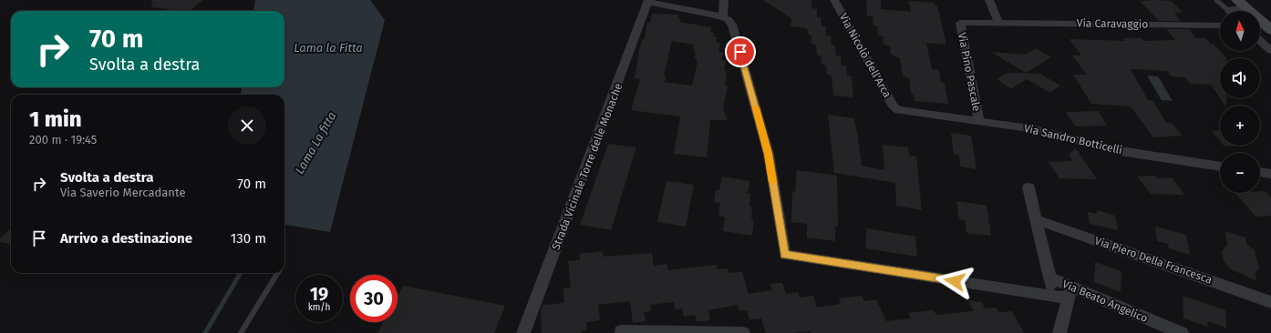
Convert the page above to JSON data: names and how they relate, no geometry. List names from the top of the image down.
{
  "streets": {
    "street": [
      "Via Caravaggio",
      "Via Nicolò dell'Arca",
      "Via Pino Pascale",
      "Via Sandro Botticelli",
      "Strada Vicinale Torre delle Monache",
      "Via Piero Della Francesca",
      "Via Beato Angelico"
    ]
  },
  "crossings": [
    ["Via Caravaggio", "Via Pino Pascale"],
    ["Via Nicolò dell'Arca", "Via Sandro Botticelli"],
    ["Via Pino Pascale", "Via Sandro Botticelli"]
  ],
  "water": ["Lama la Fitta", "Lama La fitta"],
  "north": "top",
  "page": {
    "map_buttons": ["+", "−"],
    "turn": ["70 m", "Svolta a destra"],
    "heading": ["1 min", "200 m · 19:45"],
    "list": [
      {
        "name": "Svolta a destra",
        "note": "Via Saverio Mercadante",
        "value": "70 m"
      },
      {
        "name": "Arrivo a destinazione",
        "value": "130 m"
      }
    ],
    "speed": "19 km/h",
    "limit": "30"
  }
}
